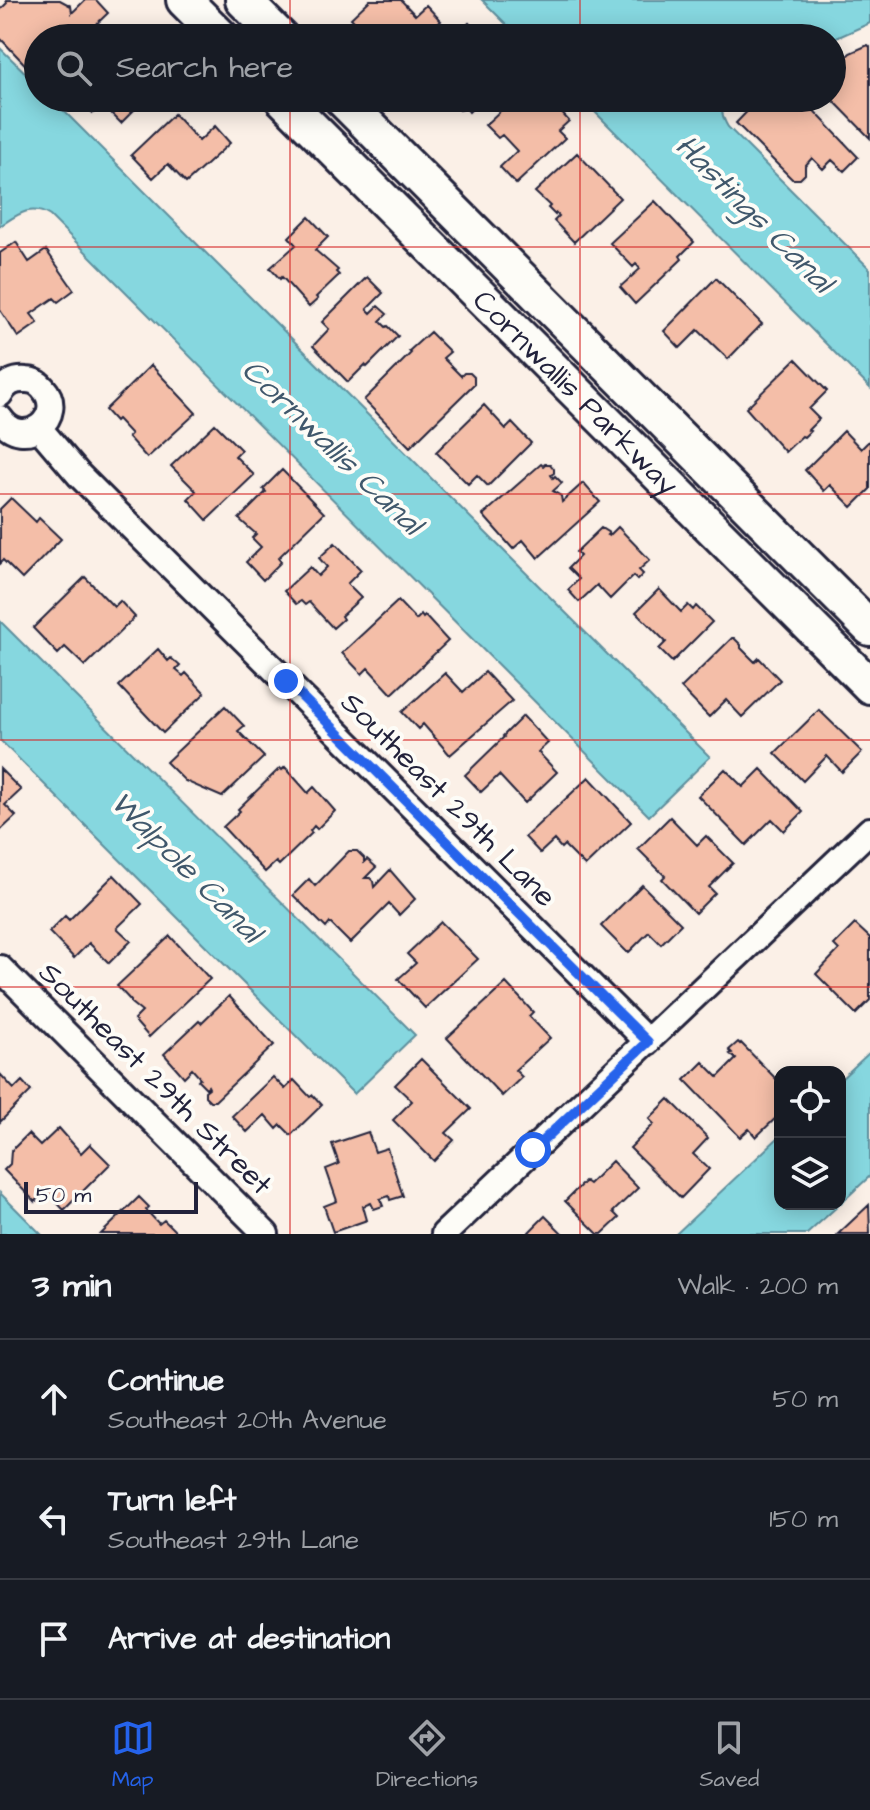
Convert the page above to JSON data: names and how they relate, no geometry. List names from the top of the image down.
{
  "streets": {
    "street": ["Cornwallis Parkway", "Southeast 29th Lane", "Southeast 29th Street"]
  },
  "water": ["Hastings Canal", "Cornwallis Canal", "Walpole Canal"],
  "scale_bar": "50 m",
  "page": {
    "search": "Search here",
    "scale": "50 m",
    "heading": ["3 min", "Walk · 200 m"],
    "list": [
      ["Continue", "Southeast 20th Avenue", "50 m"],
      ["Turn left", "Southeast 29th Lane", "150 m"],
      "Arrive at destination"
    ],
    "nav": ["Map", "Directions", "Saved"]
  }
}
